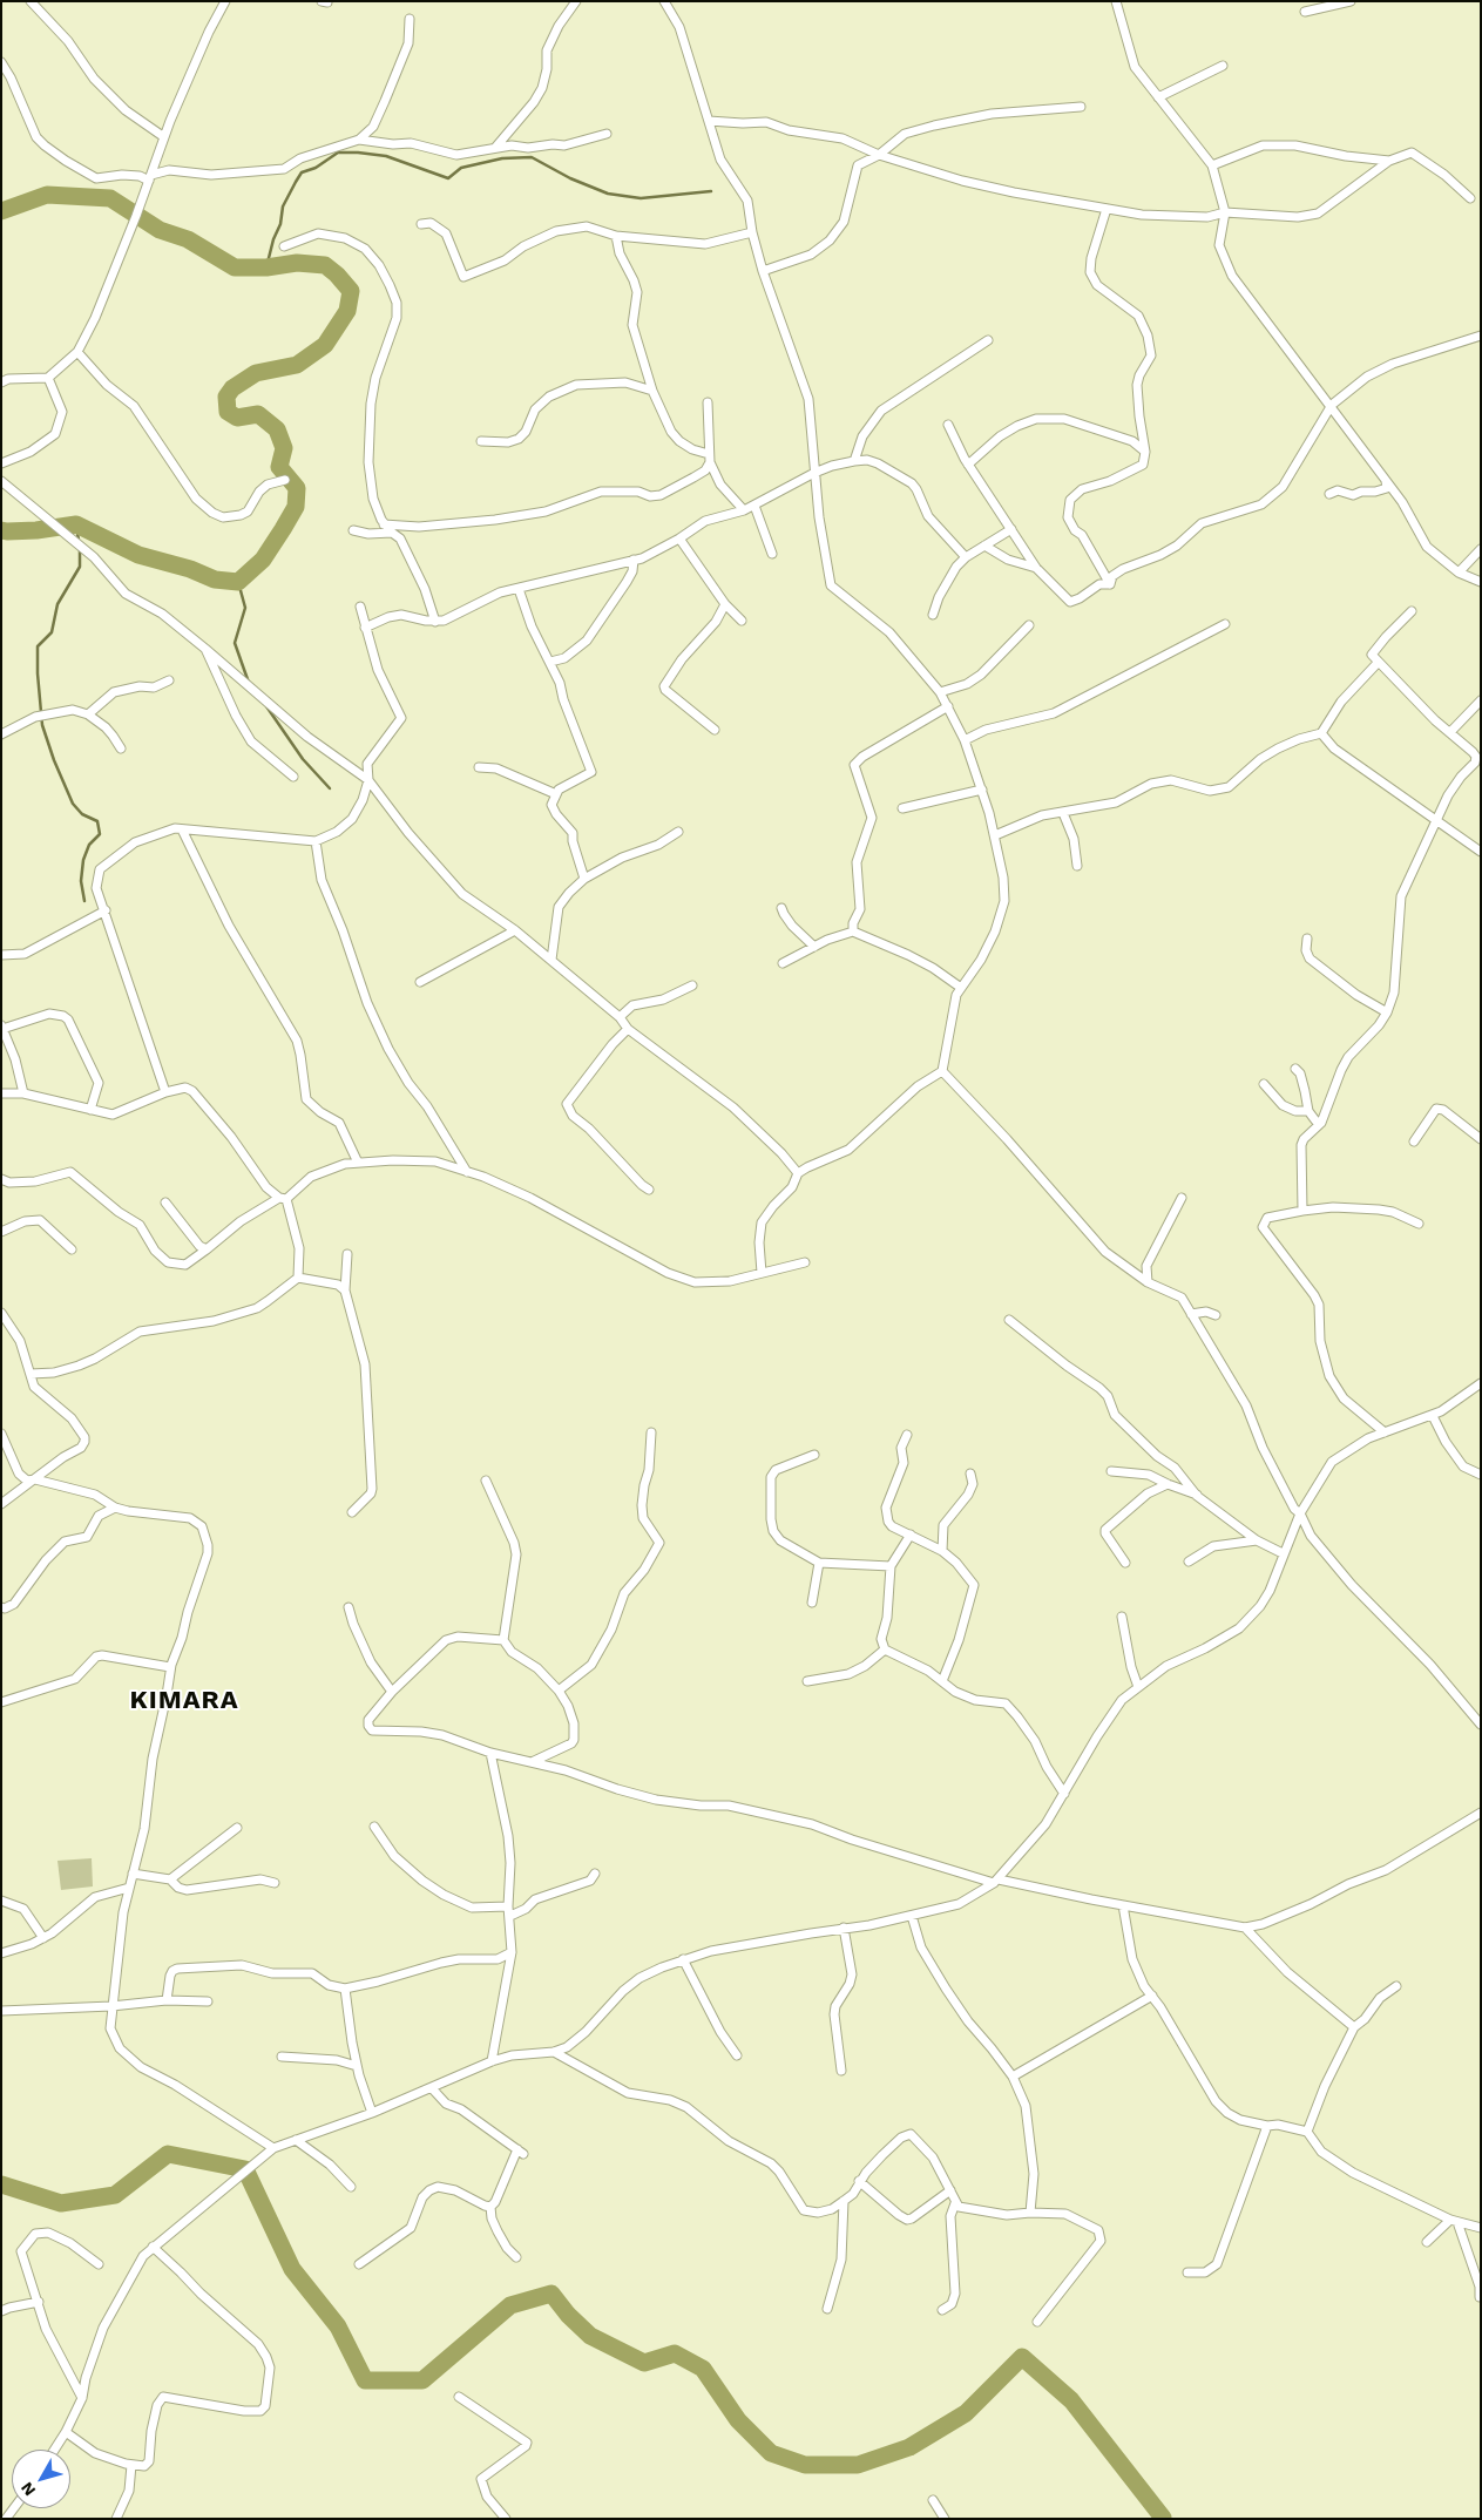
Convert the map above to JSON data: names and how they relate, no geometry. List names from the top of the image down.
{
  "districts": ["KIMARA"],
  "north": "bottom left"
}
